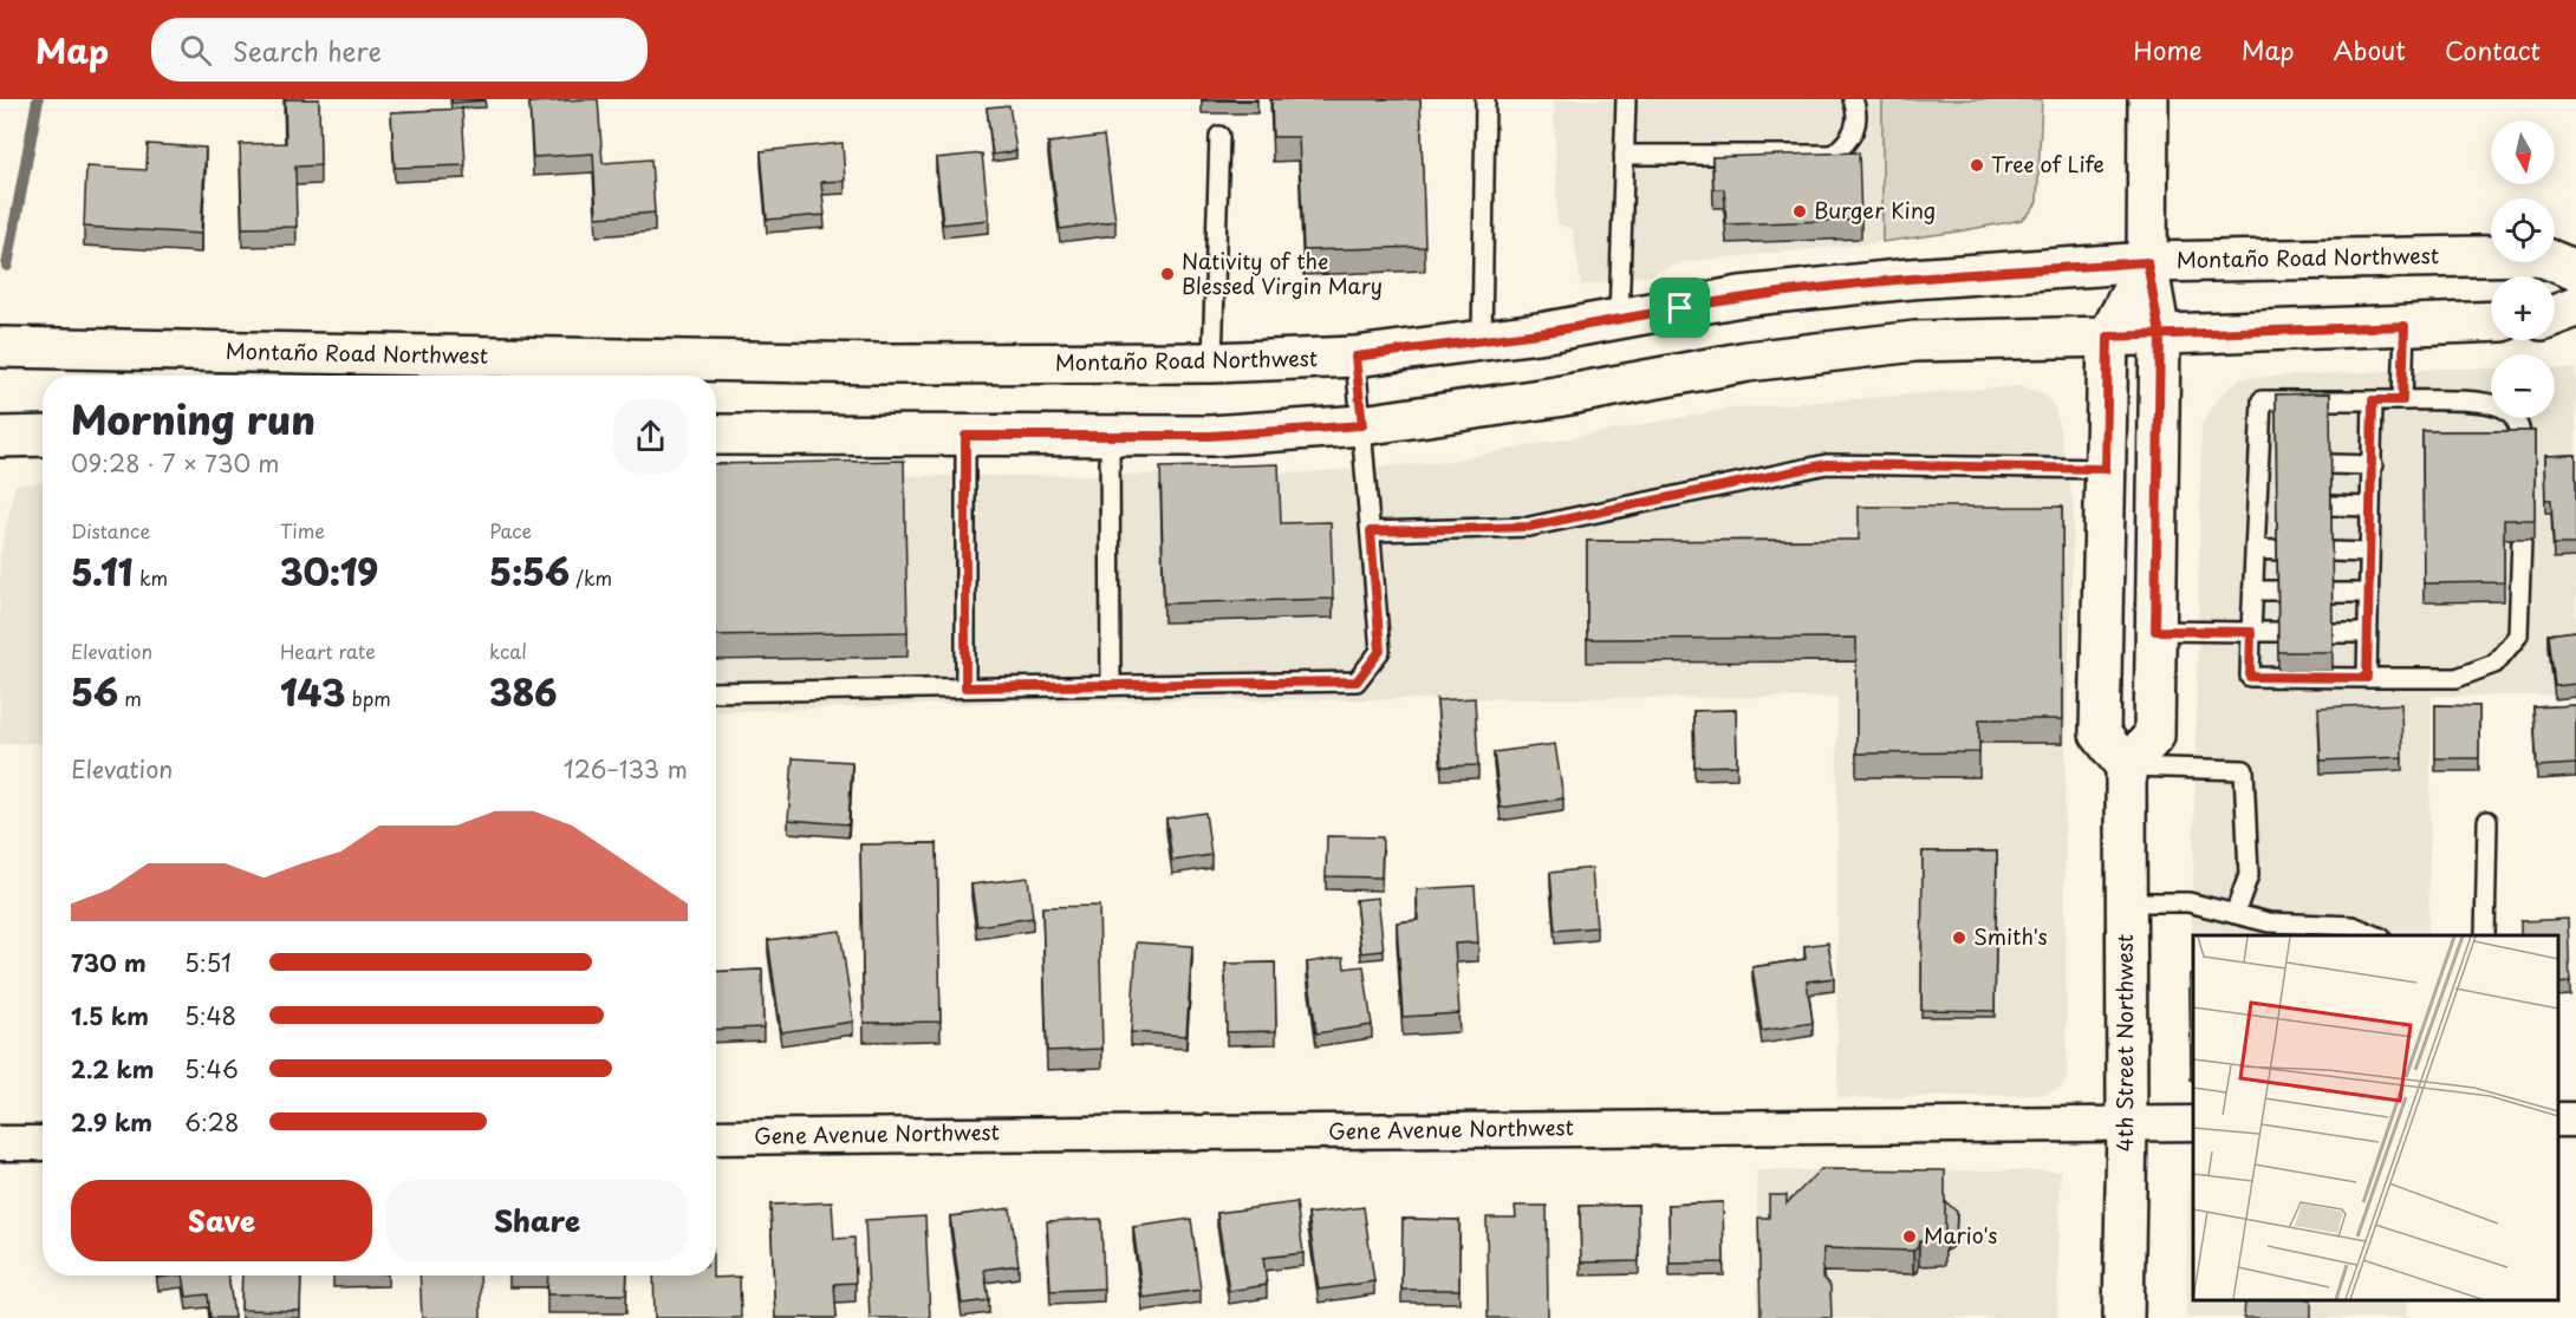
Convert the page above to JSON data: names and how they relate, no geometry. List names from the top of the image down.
{
  "streets": {
    "main road": ["Montaño Road Northwest", "4th Street Northwest"],
    "street": ["Gene Avenue Northwest"]
  },
  "crossings": [
    ["4th Street Northwest", "Gene Avenue Northwest"]
  ],
  "places": [
    "Tree of Life",
    "Burger King",
    "Nativity of the Blessed Virgin Mary",
    "Smith's",
    "Mario's"
  ],
  "north": "bottom",
  "page": {
    "header": "Map",
    "search": "Search here",
    "nav": [
      "Home",
      "Map",
      "About",
      "Contact"
    ],
    "map_buttons": ["+", "−"],
    "heading": ["Morning run", "09:28 · 7 × 730 m"],
    "stats": [
      ["Distance", "5.11 km"],
      ["Time", "30:19"],
      ["Pace", "5:56 /km"],
      ["Elevation", "56 m"],
      ["Heart rate", "143 bpm"],
      ["kcal", "386"]
    ],
    "chart": ["Elevation", "126–133 m"],
    "list": [
      {
        "name": "730 m",
        "note": "5:51"
      },
      {
        "name": "1.5 km",
        "note": "5:48"
      },
      {
        "name": "2.2 km",
        "note": "5:46"
      },
      {
        "name": "2.9 km",
        "note": "6:28"
      }
    ],
    "buttons": ["Save", "Share"]
  }
}
